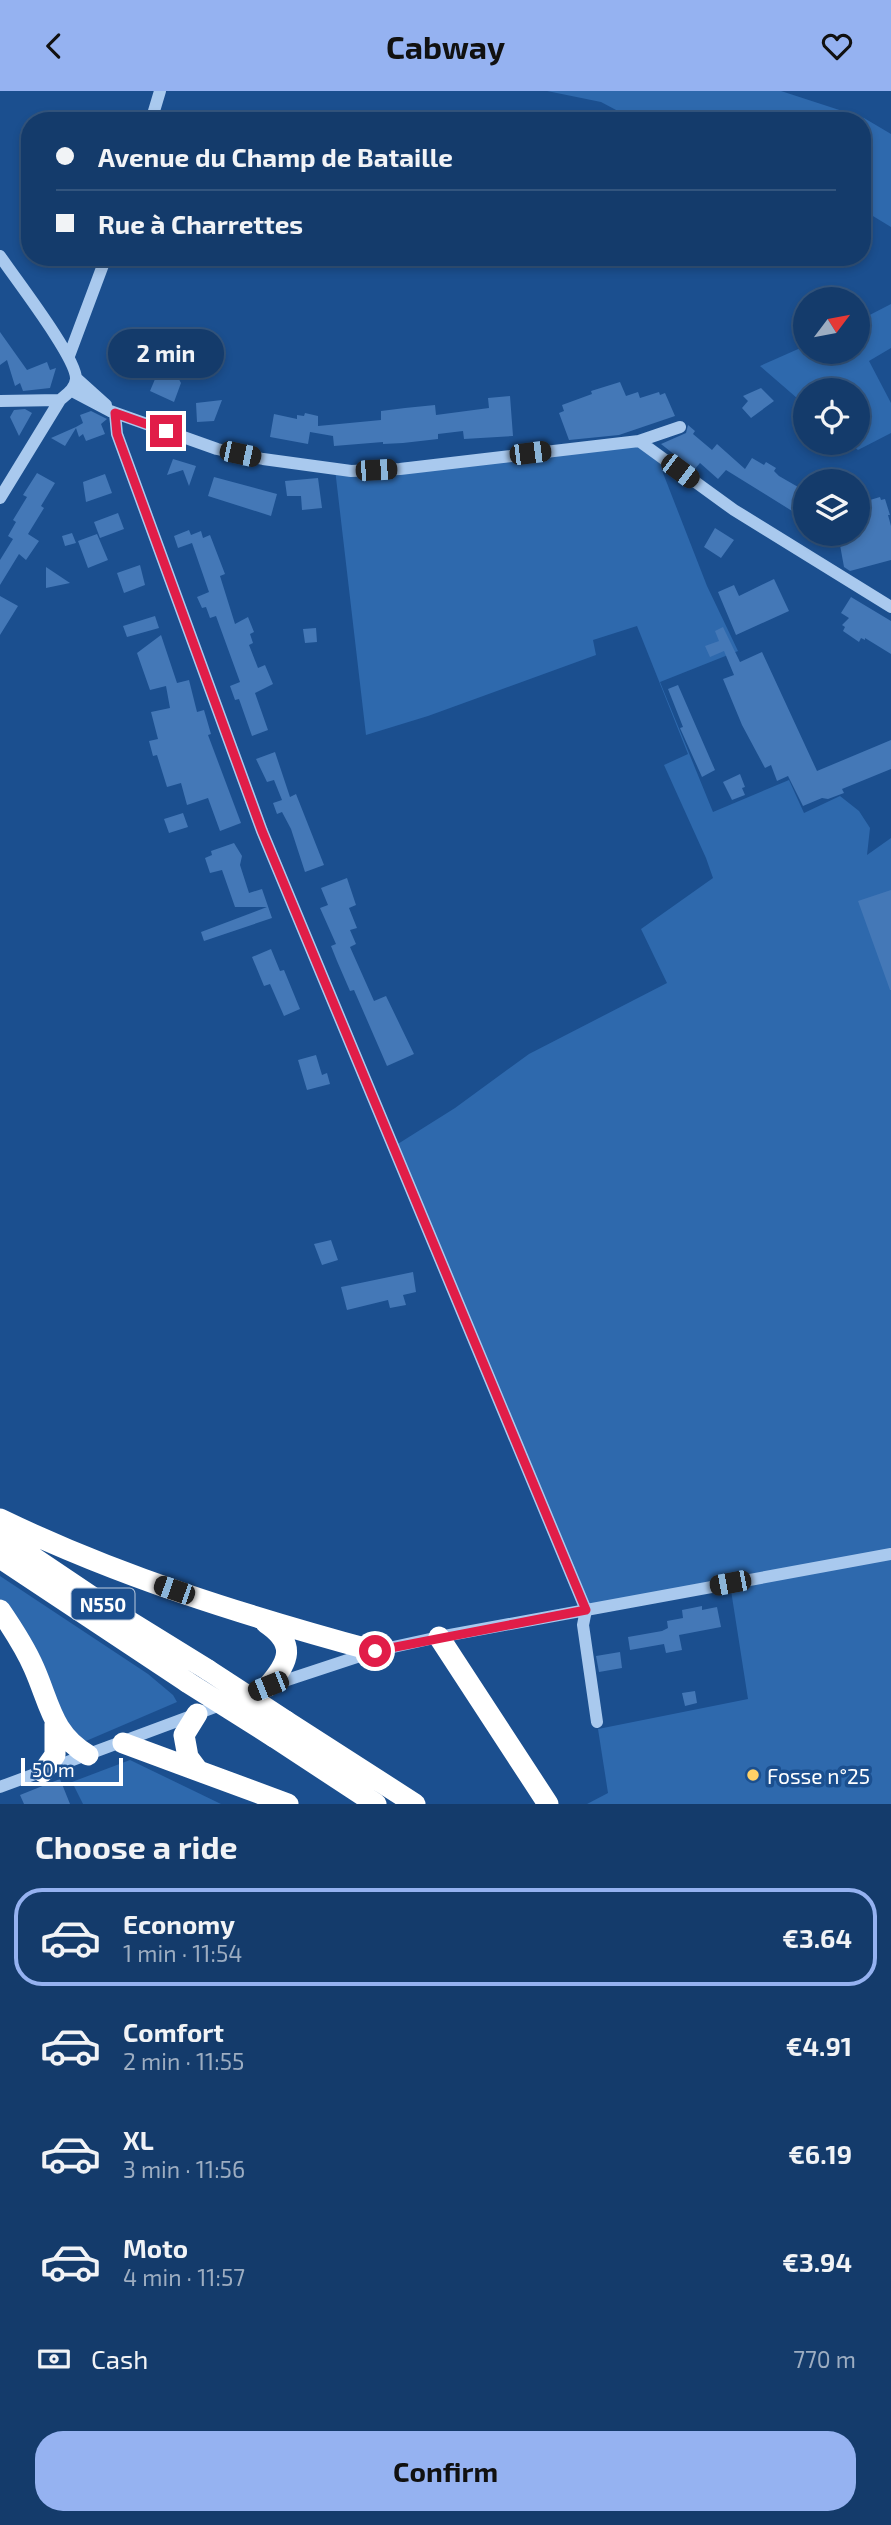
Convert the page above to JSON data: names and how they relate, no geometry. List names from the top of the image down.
{
  "streets": {
    "highway": ["N550"]
  },
  "places": ["Fosse n°25"],
  "scale_bar": "50 m",
  "north": "top right",
  "page": {
    "header": "Cabway",
    "banner": ["Avenue du Champ de Bataille", "Rue à Charrettes"],
    "bubble": "2 min",
    "scale": "50 m",
    "heading": "Choose a ride",
    "list": [
      {
        "name": "Economy",
        "note": "1 min · 11:54",
        "value": "€3.64"
      },
      {
        "name": "Comfort",
        "note": "2 min · 11:55",
        "value": "€4.91"
      },
      {
        "name": "XL",
        "note": "3 min · 11:56",
        "value": "€6.19"
      },
      {
        "name": "Moto",
        "note": "4 min · 11:57",
        "value": "€3.94"
      }
    ],
    "pay": ["Cash", "770 m"],
    "buttons": "Confirm"
  }
}
